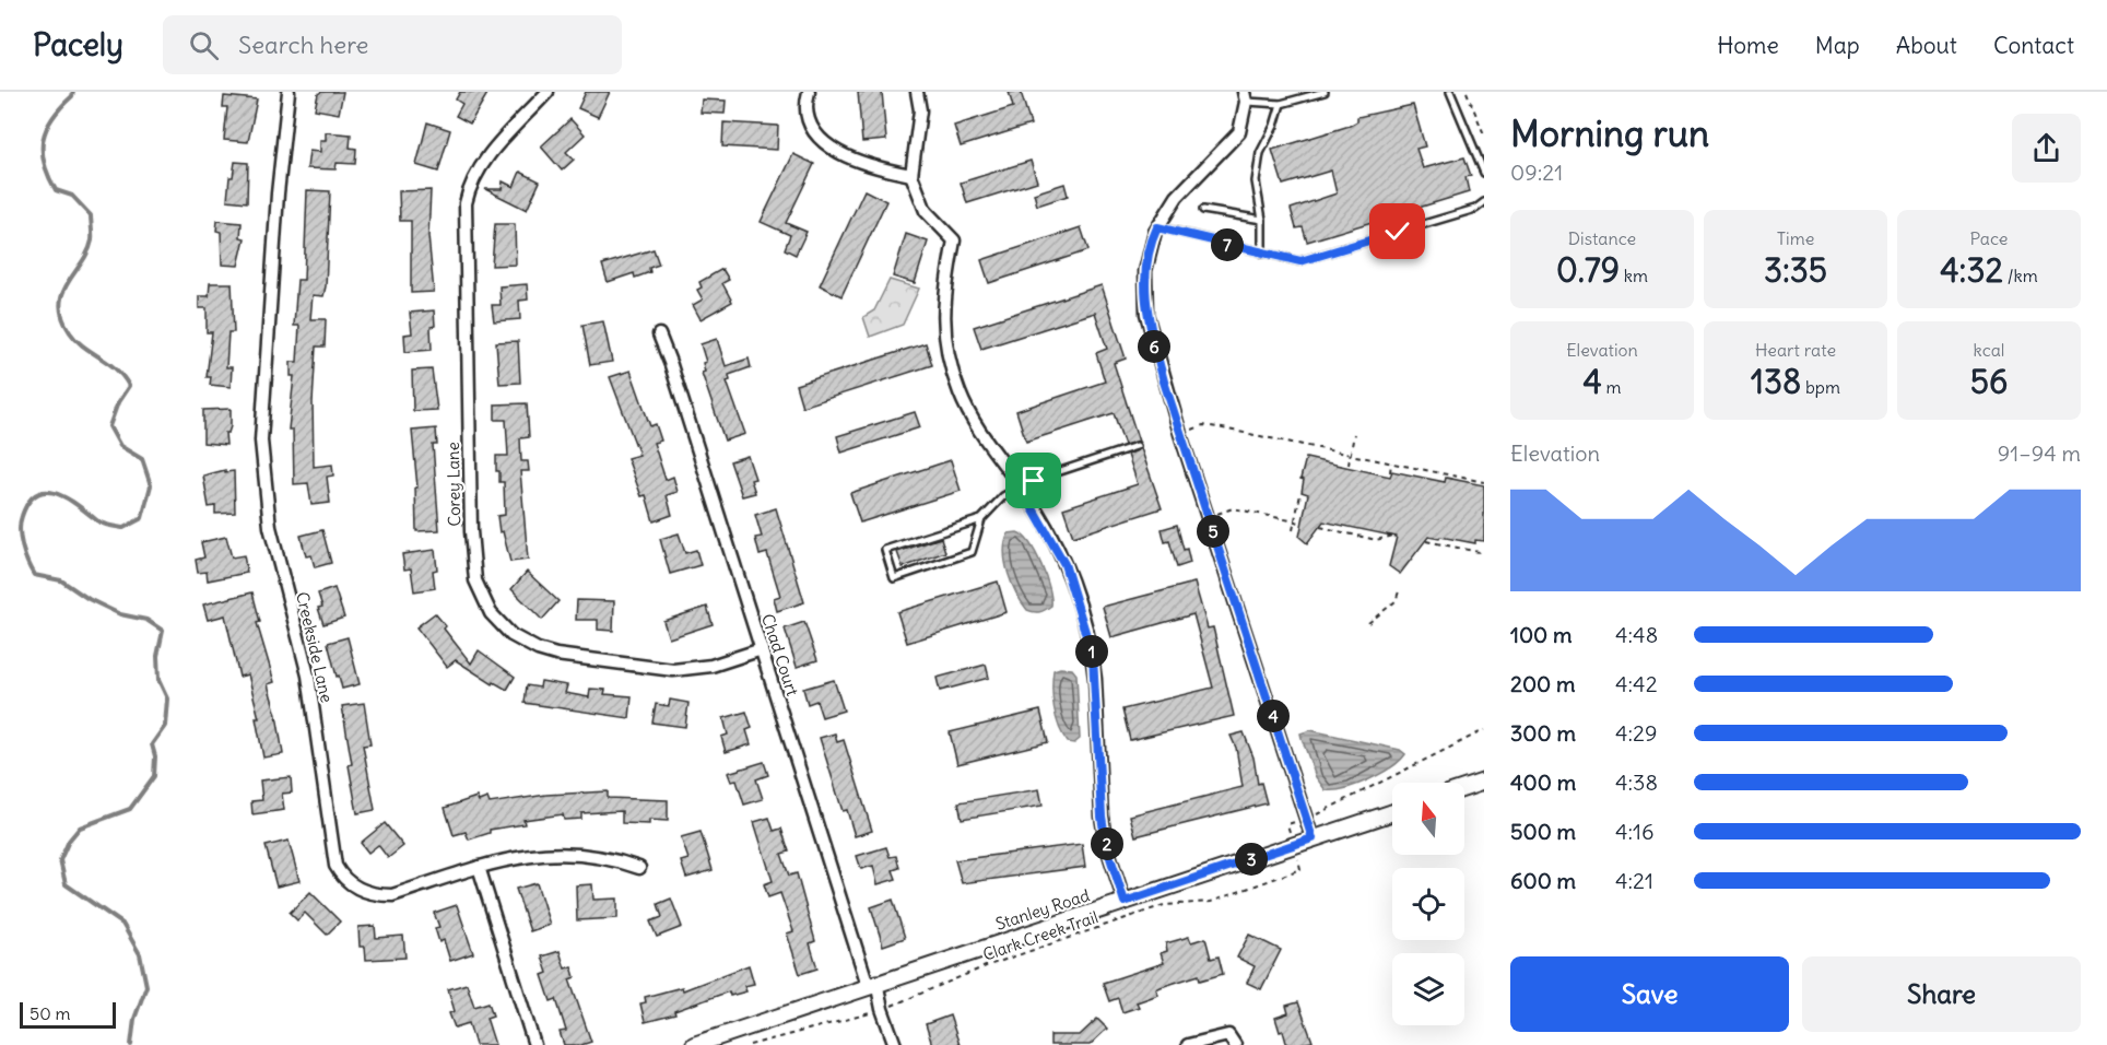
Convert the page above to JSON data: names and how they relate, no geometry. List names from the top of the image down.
{
  "streets": {
    "street": [
      "Corey Lane",
      "Creekside Lane",
      "Chad Court",
      "Stanley Road"
    ],
    "path": ["Clark Creek Trail"]
  },
  "crossings": [
    ["Corey Lane", "Chad Court"],
    ["Chad Court", "Stanley Road"]
  ],
  "scale_bar": "50 m",
  "north": "top",
  "page": {
    "header": "Pacely",
    "search": "Search here",
    "nav": [
      "Home",
      "Map",
      "About",
      "Contact"
    ],
    "heading": ["Morning run", "09:21"],
    "stats": [
      ["Distance", "0.79 km"],
      ["Time", "3:35"],
      ["Pace", "4:32 /km"],
      ["Elevation", "4 m"],
      ["Heart rate", "138 bpm"],
      ["kcal", "56"]
    ],
    "pins": [
      "7",
      "6",
      "5",
      "1",
      "4",
      "2",
      "3"
    ],
    "chart": ["Elevation", "91–94 m"],
    "list": [
      {
        "name": "100 m",
        "note": "4:48"
      },
      {
        "name": "200 m",
        "note": "4:42"
      },
      {
        "name": "300 m",
        "note": "4:29"
      },
      {
        "name": "400 m",
        "note": "4:38"
      },
      {
        "name": "500 m",
        "note": "4:16"
      },
      {
        "name": "600 m",
        "note": "4:21"
      }
    ],
    "buttons": ["Save", "Share"],
    "scale": "50 m"
  }
}
